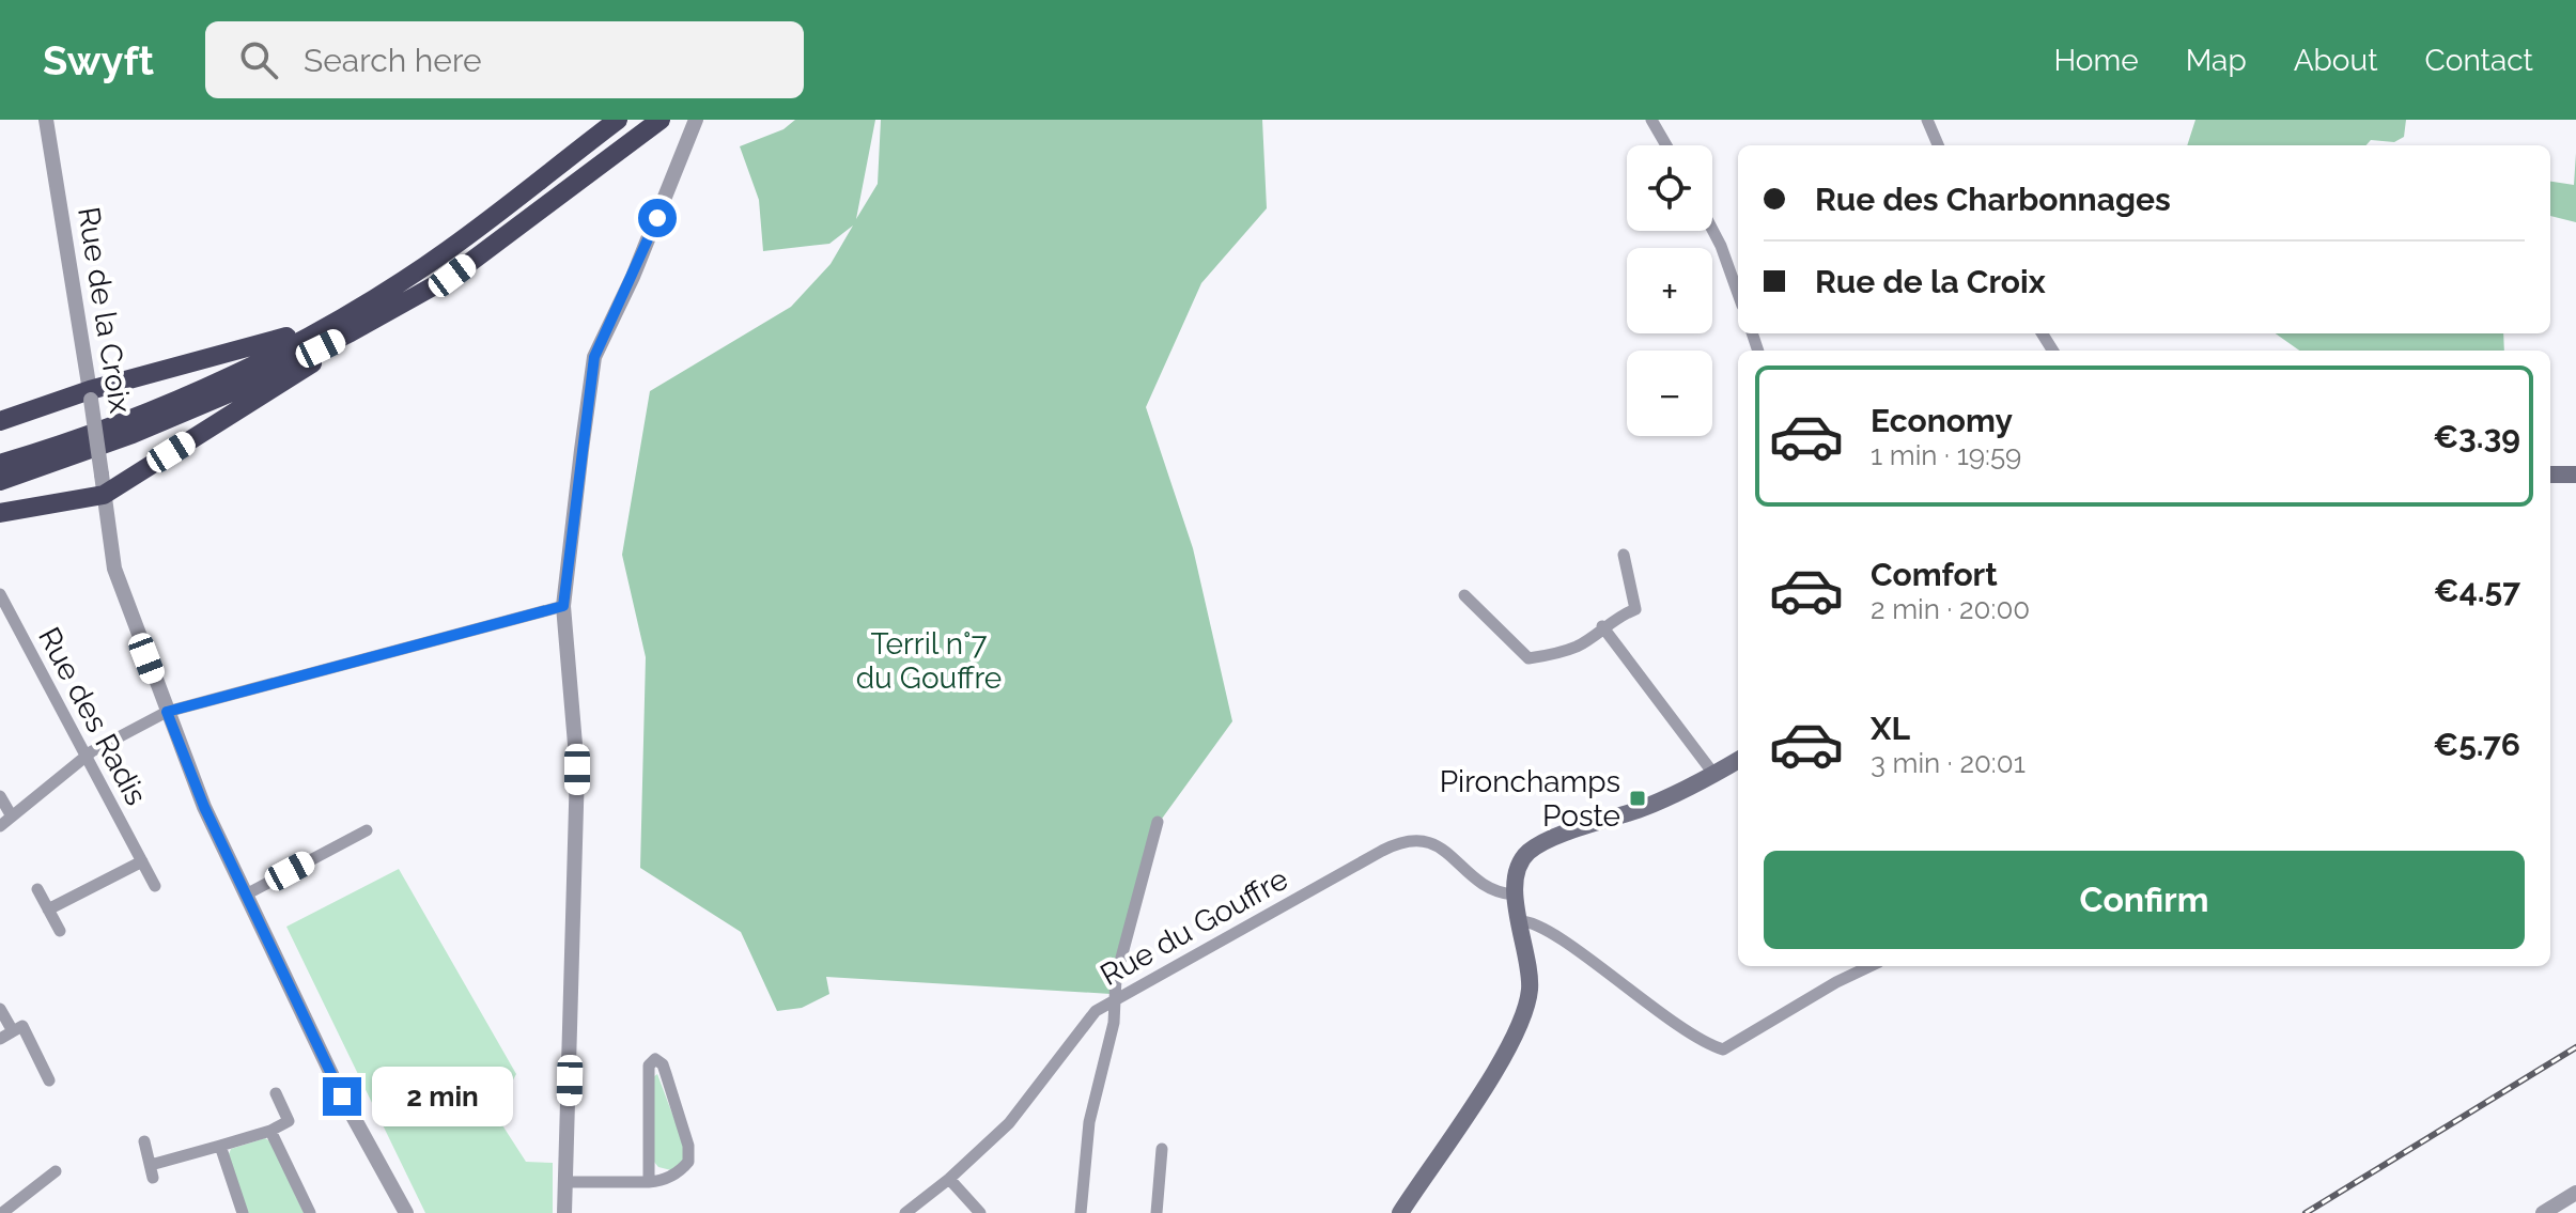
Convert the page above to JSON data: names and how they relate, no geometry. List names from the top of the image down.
{
  "streets": {
    "street": ["Rue de la Croix", "Rue des Radis", "Rue du Gouffre"]
  },
  "parks": ["Terril n°7 du Gouffre"],
  "places": {
    "transit": ["Pironchamps Poste"]
  },
  "page": {
    "header": "Swyft",
    "search": "Search here",
    "nav": [
      "Home",
      "Map",
      "About",
      "Contact"
    ],
    "map_buttons": ["+", "−"],
    "banner": ["Rue des Charbonnages", "Rue de la Croix"],
    "list": [
      {
        "name": "Economy",
        "note": "1 min · 19:59",
        "value": "€3.39"
      },
      {
        "name": "Comfort",
        "note": "2 min · 20:00",
        "value": "€4.57"
      },
      {
        "name": "XL",
        "note": "3 min · 20:01",
        "value": "€5.76"
      }
    ],
    "buttons": "Confirm",
    "bubble": "2 min"
  }
}
